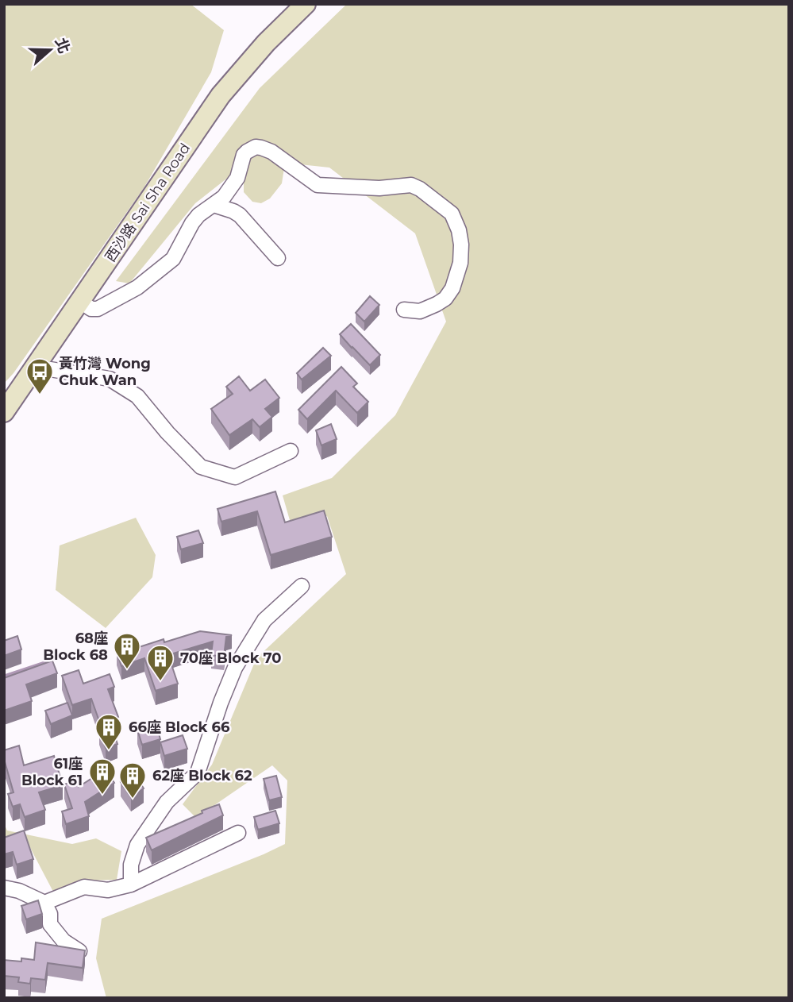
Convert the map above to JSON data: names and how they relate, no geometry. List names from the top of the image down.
{
  "streets": {
    "main road": ["西沙路 Sai Sha Road"]
  },
  "places": {
    "bus stop": ["黃竹灣 Wong Chuk Wan"],
    "building": [
      "68座 Block 68",
      "70座 Block 70",
      "66座 Block 66",
      "61座 Block 61",
      "62座 Block 62"
    ]
  },
  "north": "right"
}
